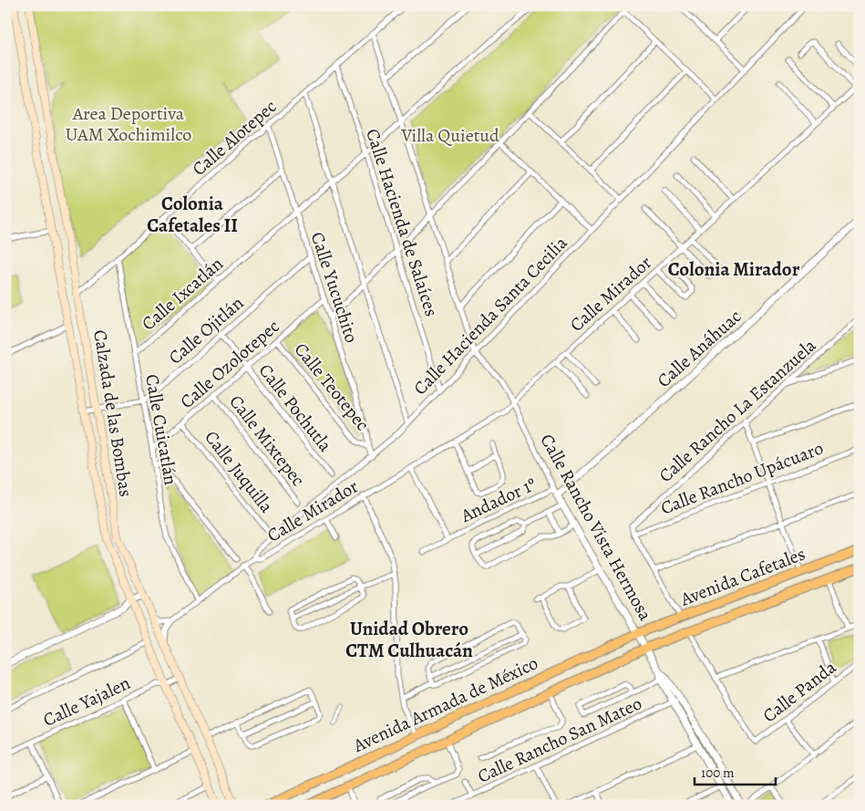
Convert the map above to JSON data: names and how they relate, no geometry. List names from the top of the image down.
{
  "streets": {
    "main road": ["Calzada de las Bombas", "Avenida Cafetales", "Avenida Armada de México"],
    "street": [
      "Calle Alotepec",
      "Calle Hacienda de Salaíces",
      "Calle Yucuchito",
      "Calle Ixcatlán",
      "Calle Mirador",
      "Calle Hacienda Santa Cecilia",
      "Calle Ojitlán",
      "Calle Anáhuac",
      "Calle Ozolotepec",
      "Calle Teotepec",
      "Calle Pochutla",
      "Calle Rancho La Estanzuela",
      "Calle Cuicatlán",
      "Calle Mixtepec",
      "Calle Juquilla",
      "Calle Rancho Upácuaro",
      "Andador 1º",
      "Calle Rancho Vista Hermosa",
      "Calle Panda",
      "Calle Yajalen",
      "Calle Rancho San Mateo"
    ]
  },
  "crossings": [
    ["Calle Alotepec", "Calle Hacienda de Salaíces"],
    ["Calle Alotepec", "Calle Yucuchito"],
    ["Calle Alotepec", "Calzada de las Bombas"],
    ["Calle Alotepec", "Calle Cuicatlán"],
    ["Calle Hacienda de Salaíces", "Calle Ixcatlán"],
    ["Calle Hacienda de Salaíces", "Calle Hacienda Santa Cecilia"],
    ["Calle Yucuchito", "Calle Ixcatlán"],
    ["Calle Yucuchito", "Calle Hacienda Santa Cecilia"],
    ["Calle Yucuchito", "Calle Ojitlán"],
    ["Calle Yucuchito", "Calle Ozolotepec"],
    ["Calle Yucuchito", "Calle Teotepec"],
    ["Calle Ixcatlán", "Calle Cuicatlán"],
    ["Calle Mirador", "Calle Hacienda Santa Cecilia"],
    ["Calle Mirador", "Calle Rancho Vista Hermosa"],
    ["Calle Hacienda Santa Cecilia", "Calzada de las Bombas"],
    ["Calle Hacienda Santa Cecilia", "Calle Cuicatlán"],
    ["Calle Hacienda Santa Cecilia", "Calle Juquilla"],
    ["Calle Hacienda Santa Cecilia", "Calle Rancho Vista Hermosa"],
    ["Calle Ojitlán", "Calle Pochutla"],
    ["Calle Ojitlán", "Calzada de las Bombas"],
    ["Calle Ojitlán", "Calle Cuicatlán"],
    ["Calle Anáhuac", "Calle Rancho Vista Hermosa"],
    ["Calle Ozolotepec", "Calle Teotepec"],
    ["Calle Ozolotepec", "Calle Pochutla"],
    ["Calle Ozolotepec", "Calle Cuicatlán"],
    ["Calle Ozolotepec", "Calle Mixtepec"],
    ["Calle Ozolotepec", "Calle Juquilla"],
    ["Calle Rancho La Estanzuela", "Calle Rancho Upácuaro"],
    ["Calzada de las Bombas", "Calle Yajalen"],
    ["Andador 1º", "Calle Rancho Vista Hermosa"],
    ["Calle Rancho Vista Hermosa", "Avenida Cafetales"],
    ["Calle Rancho Vista Hermosa", "Avenida Armada de México"],
    ["Calle Rancho Vista Hermosa", "Calle Rancho San Mateo"],
    ["Avenida Cafetales", "Avenida Armada de México"]
  ],
  "districts": ["Colonia Cafetales II", "Colonia Mirador", "Unidad Obrero CTM Culhuacán"],
  "parks": ["Area Deportiva UAM Xochimilco", "Villa Quietud"],
  "scale_bar": "100 m"
}
